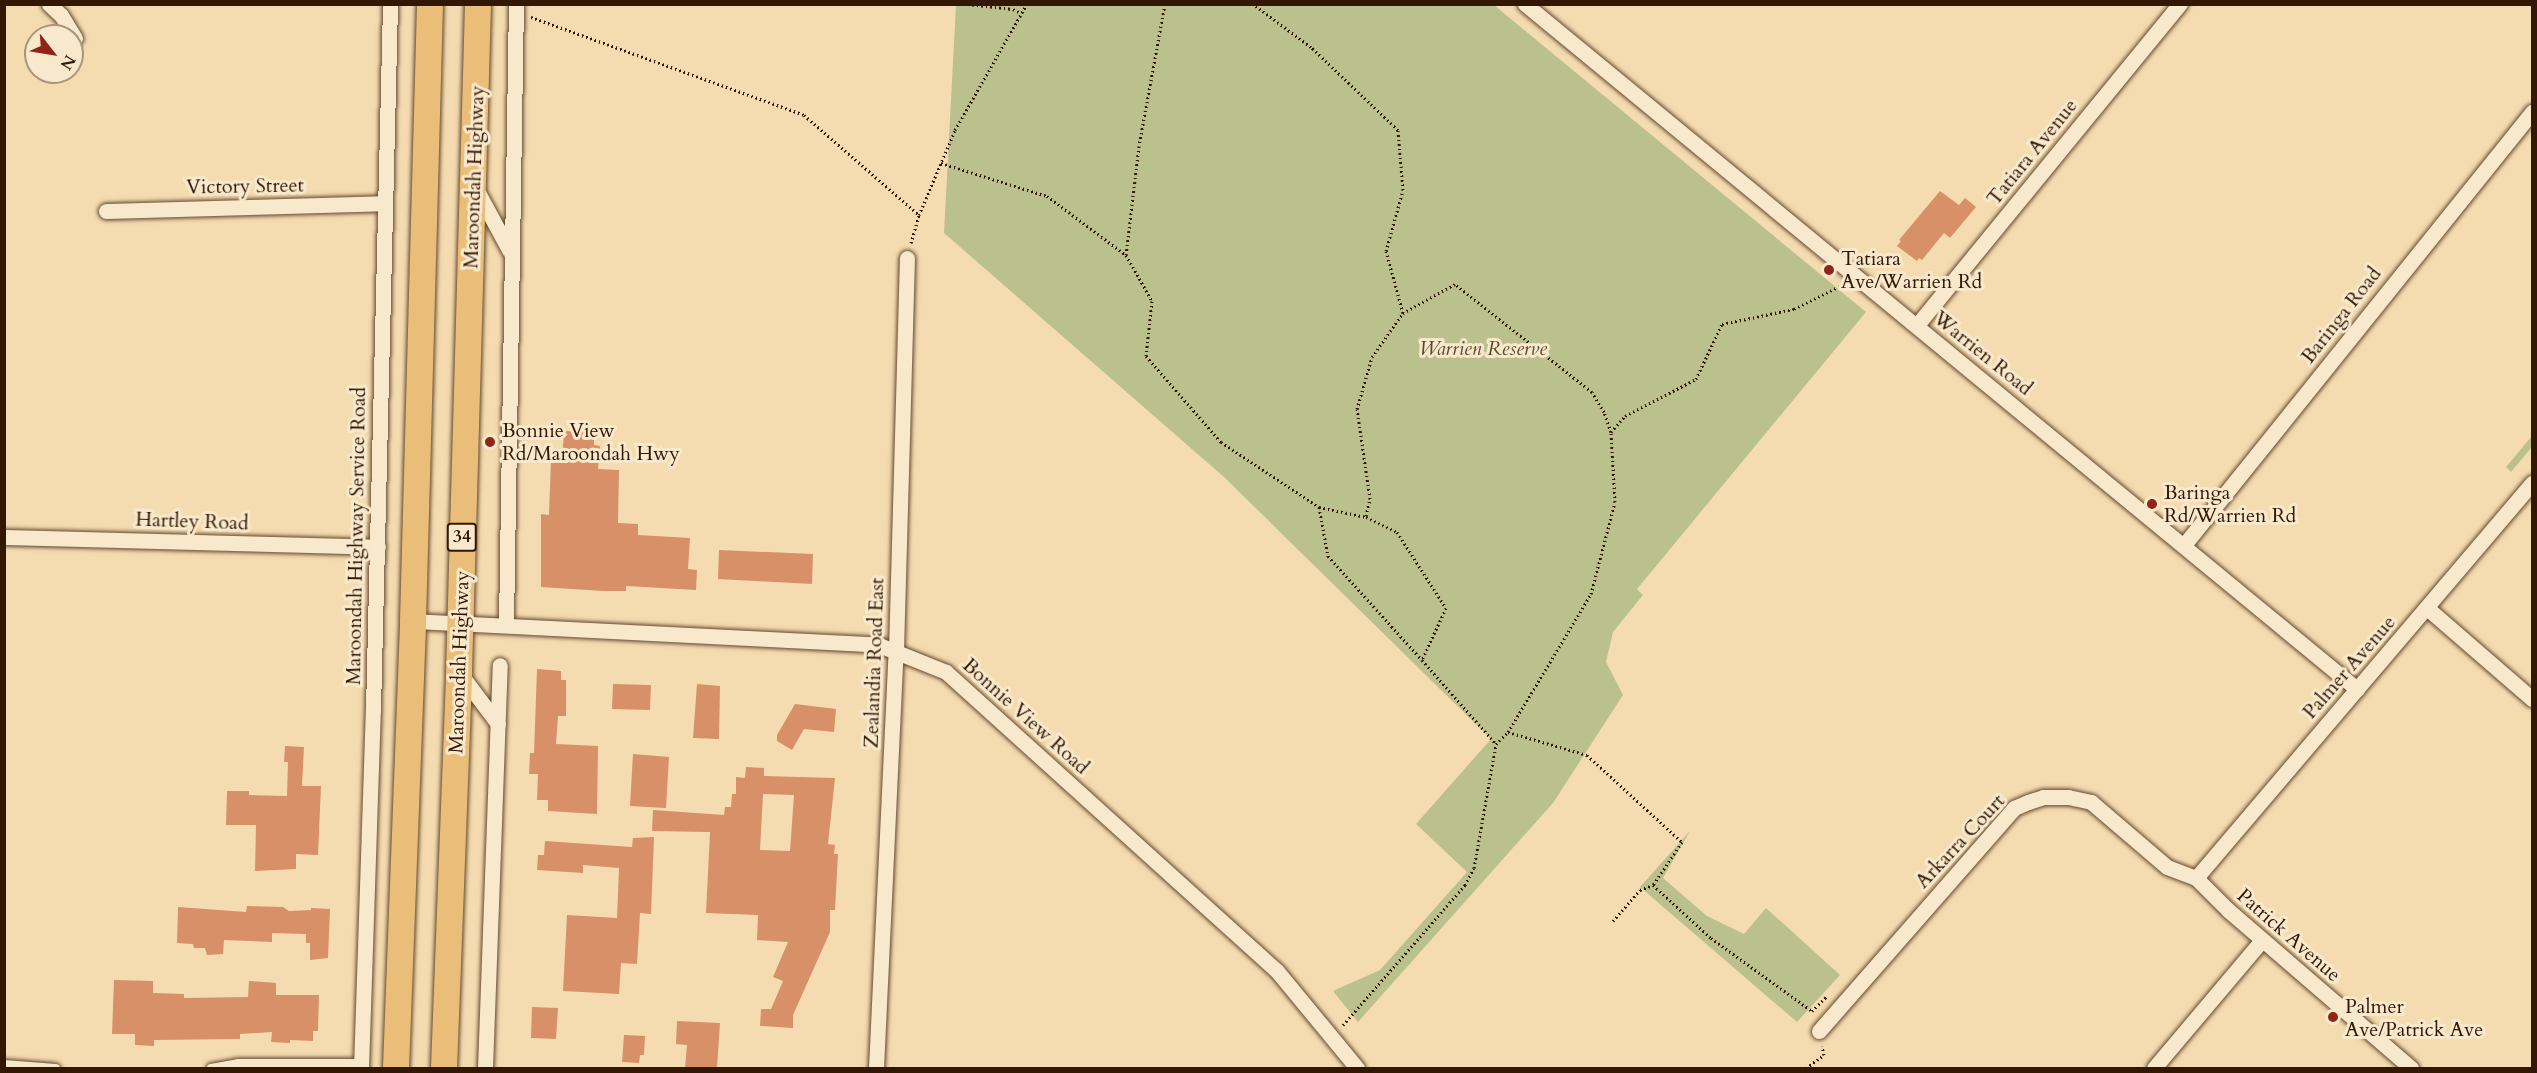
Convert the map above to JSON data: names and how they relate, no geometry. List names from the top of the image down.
{
  "streets": {
    "highway": ["Maroondah Highway", "34"],
    "street": [
      "Tatiara Avenue",
      "Victory Street",
      "Baringa Road",
      "Warrien Road",
      "Hartley Road",
      "Maroondah Highway Service Road",
      "Zealandia Road East",
      "Palmer Avenue",
      "Bonnie View Road",
      "Arkarra Court",
      "Patrick Avenue"
    ]
  },
  "crossings": [
    ["Tatiara Avenue", "Warrien Road"],
    ["Maroondah Highway", "Bonnie View Road"],
    ["Victory Street", "Maroondah Highway Service Road"],
    ["Baringa Road", "Warrien Road"],
    ["Warrien Road", "Palmer Avenue"],
    ["Hartley Road", "Maroondah Highway Service Road"],
    ["Zealandia Road East", "Bonnie View Road"],
    ["Palmer Avenue", "Arkarra Court"],
    ["Palmer Avenue", "Patrick Avenue"],
    ["Arkarra Court", "Patrick Avenue"]
  ],
  "parks": ["Warrien Reserve"],
  "places": [
    "Tatiara Ave/Warrien Rd",
    "Bonnie View Rd/Maroondah Hwy",
    "Baringa Rd/Warrien Rd",
    "Palmer Ave/Patrick Ave"
  ],
  "north": "bottom right"
}
